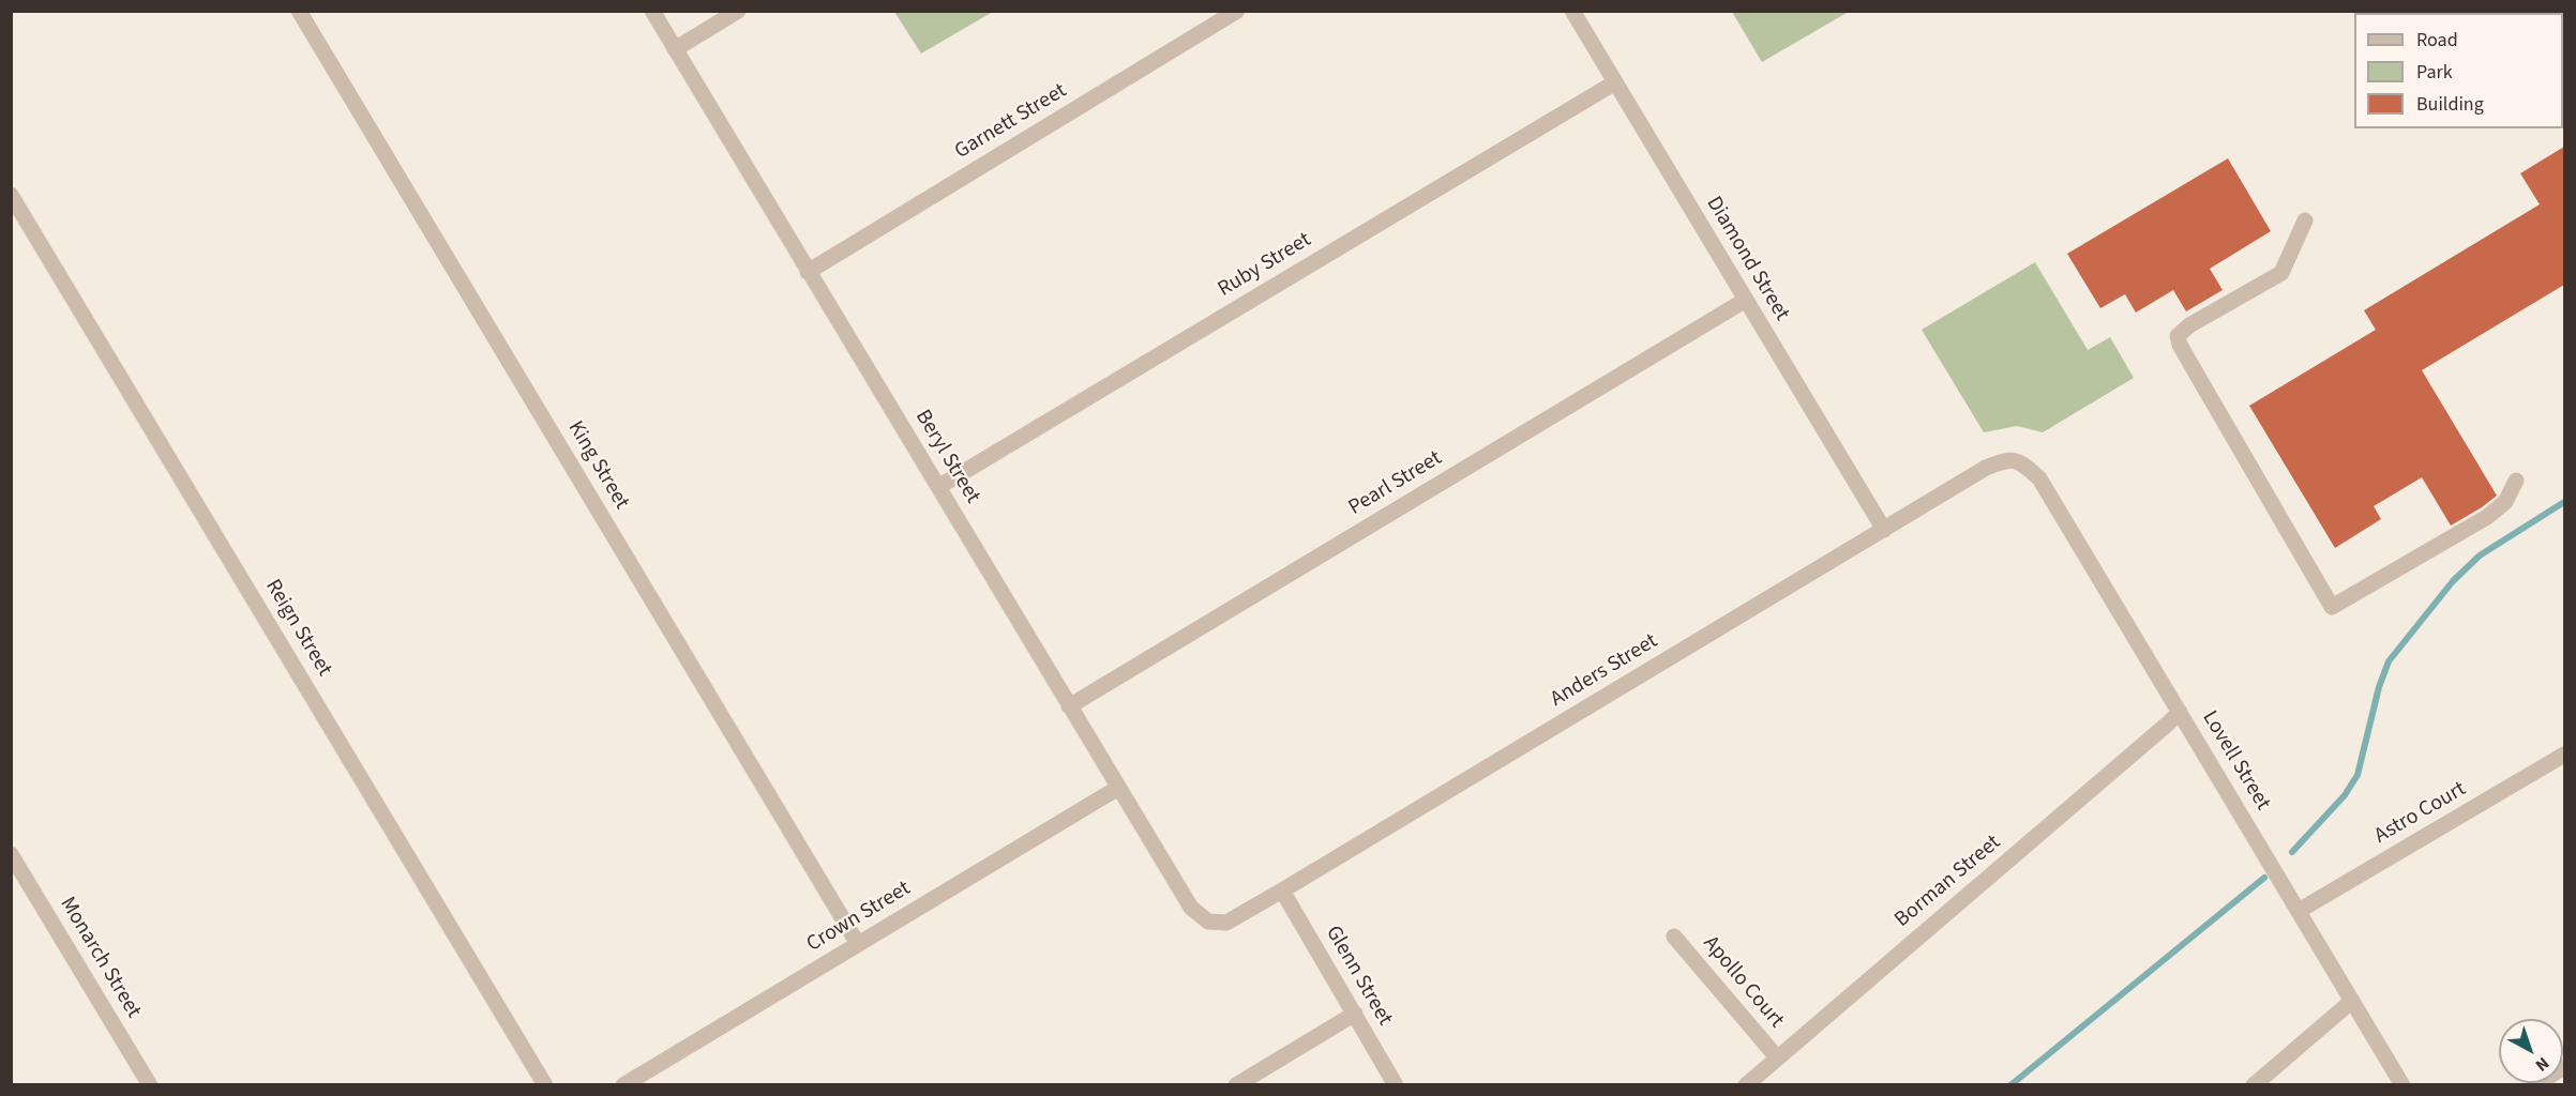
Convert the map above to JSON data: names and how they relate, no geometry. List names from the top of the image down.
{
  "streets": {
    "street": [
      "Garnett Street",
      "Diamond Street",
      "Ruby Street",
      "Beryl Street",
      "King Street",
      "Pearl Street",
      "Reign Street",
      "Anders Street",
      "Lovell Street",
      "Astro Court",
      "Borman Street",
      "Crown Street",
      "Monarch Street",
      "Glenn Street",
      "Apollo Court"
    ]
  },
  "crossings": [
    ["Garnett Street", "Beryl Street"],
    ["Diamond Street", "Ruby Street"],
    ["Diamond Street", "Pearl Street"],
    ["Diamond Street", "Anders Street"],
    ["Ruby Street", "Beryl Street"],
    ["Beryl Street", "Pearl Street"],
    ["Beryl Street", "Anders Street"],
    ["Beryl Street", "Crown Street"],
    ["King Street", "Crown Street"],
    ["Anders Street", "Lovell Street"],
    ["Anders Street", "Glenn Street"],
    ["Lovell Street", "Astro Court"],
    ["Lovell Street", "Borman Street"],
    ["Borman Street", "Apollo Court"]
  ],
  "legend": ["Road", "Park", "Building"],
  "north": "bottom right"
}
